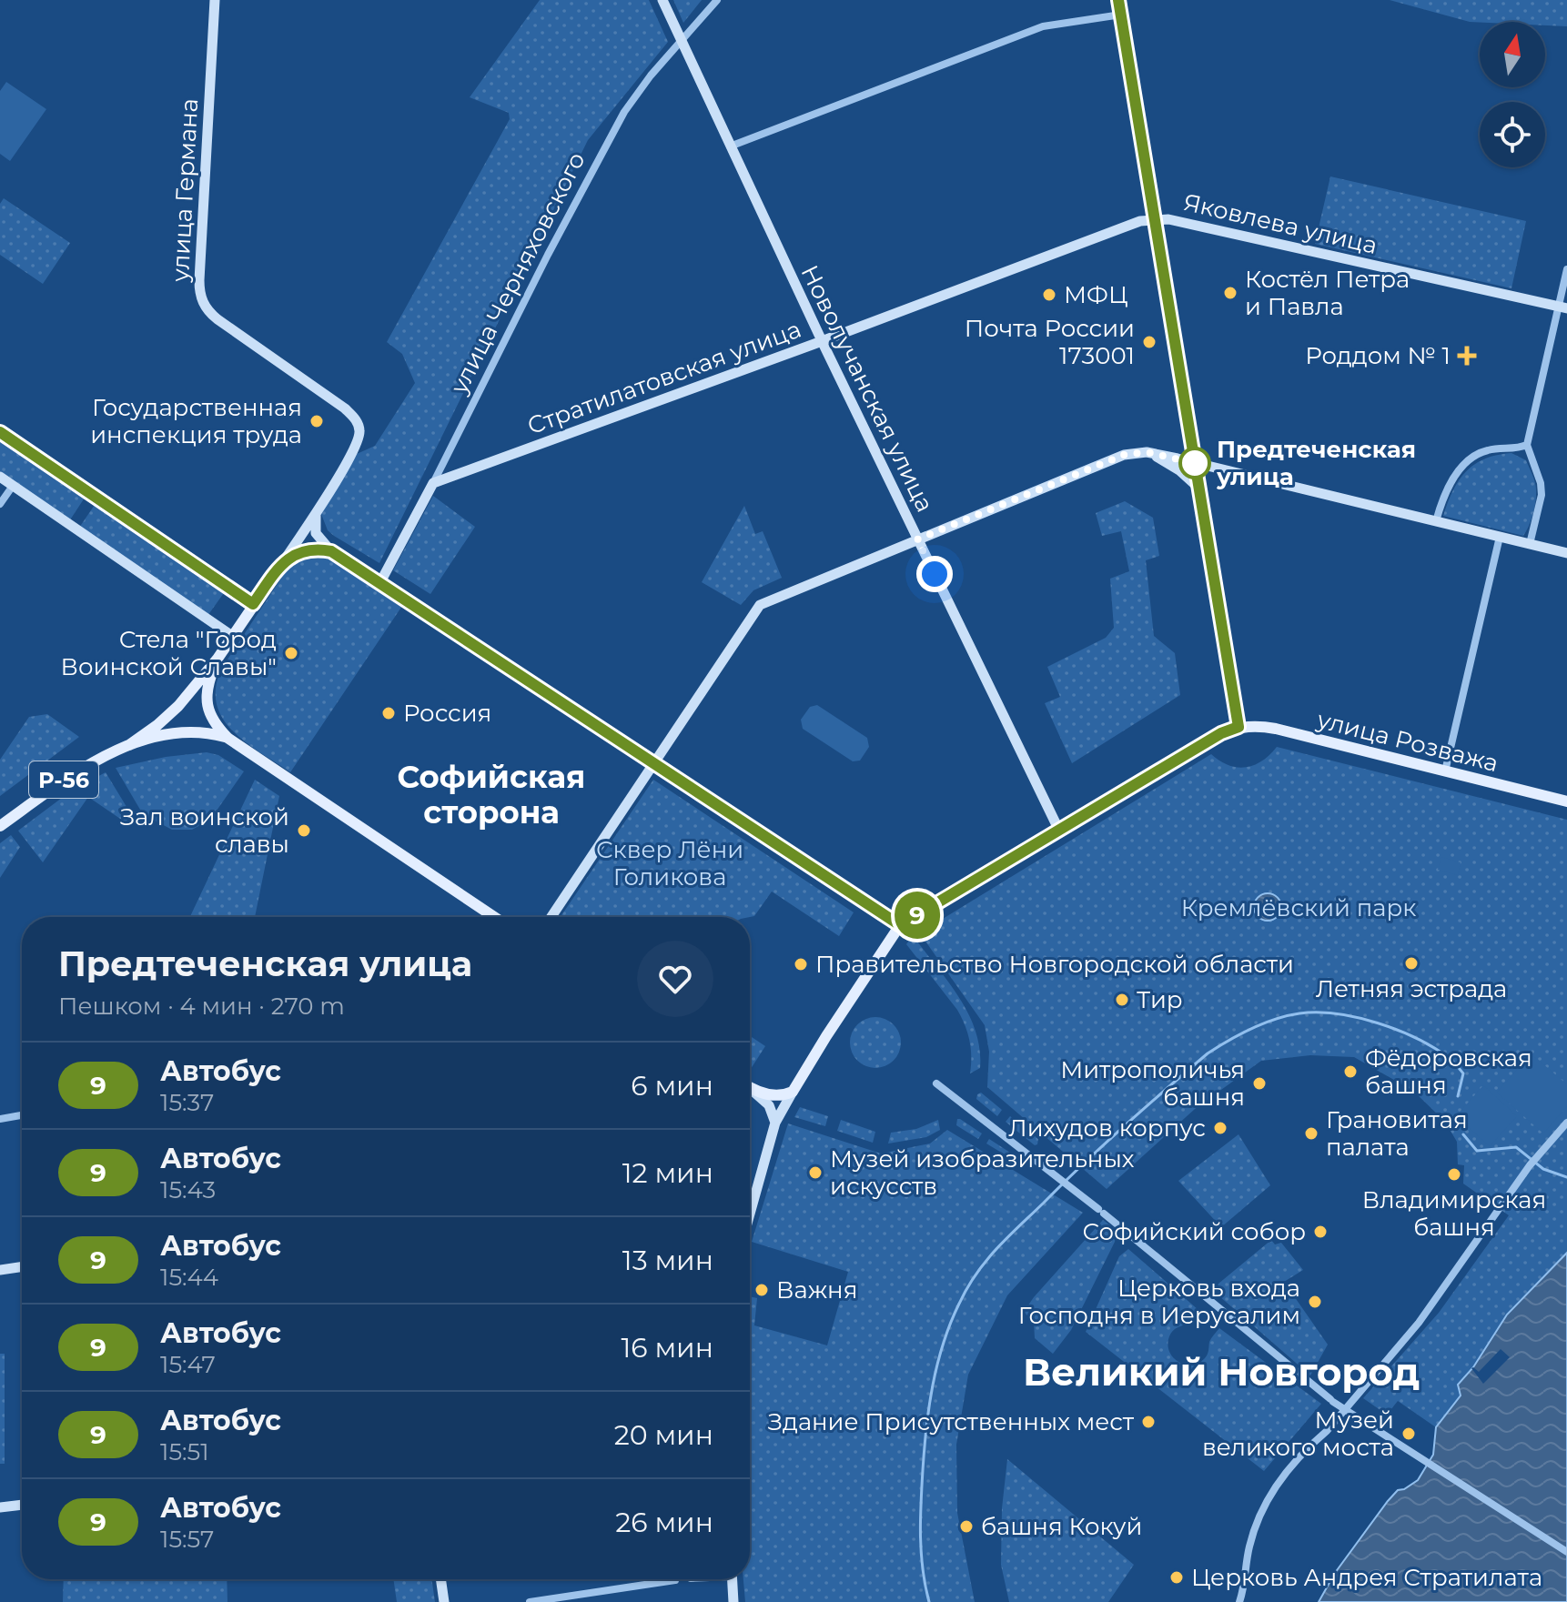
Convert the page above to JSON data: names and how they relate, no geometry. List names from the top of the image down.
{
  "streets": {
    "main road": ["улица Розважа", "Р-56"],
    "street": [
      "улица Германа",
      "Яковлева улица",
      "улица Черняховского",
      "Стратилатовская улица",
      "Новолучанская улица"
    ]
  },
  "crossings": [
    ["Яковлева улица", "Стратилатовская улица"],
    ["улица Черняховского", "Стратилатовская улица"],
    ["улица Черняховского", "Новолучанская улица"],
    ["Стратилатовская улица", "Новолучанская улица"]
  ],
  "districts": ["Софийская сторона", "Великий Новгород"],
  "parks": ["Сквер Лёни Голикова", "Кремлёвский парк"],
  "places": {
    "other": [
      "Костёл Петра и Павла",
      "МФЦ",
      "Почта России 173001",
      "Государственная инспекция труда",
      "Предтеченская улица",
      "Стела \"Город Воинской Славы\"",
      "Россия",
      "Зал воинской славы",
      "Летняя эстрада",
      "Правительство Новгородской области",
      "Тир",
      "Фёдоровская башня",
      "Митрополичья башня",
      "Лихудов корпус",
      "Грановитая палата",
      "Музей изобразительных искусств",
      "Владимирская башня",
      "Софийский собор",
      "Важня",
      "Церковь входа Господня в Иерусалим",
      "Здание Присутственных мест",
      "Музей великого моста",
      "башня Кокуй",
      "Церковь Андрея Стратилата"
    ],
    "health": ["Роддом № 1"]
  },
  "lines": ["bus line 9"],
  "north": "top",
  "page": {
    "on_map": "9",
    "heading": ["Предтеченская улица", "Пешком · 4 мин · 270 m"],
    "list": [
      {
        "mark": "9",
        "name": "Автобус",
        "note": "15:37",
        "value": "6 мин"
      },
      {
        "mark": "9",
        "name": "Автобус",
        "note": "15:43",
        "value": "12 мин"
      },
      {
        "mark": "9",
        "name": "Автобус",
        "note": "15:44",
        "value": "13 мин"
      },
      {
        "mark": "9",
        "name": "Автобус",
        "note": "15:47",
        "value": "16 мин"
      },
      {
        "mark": "9",
        "name": "Автобус",
        "note": "15:51",
        "value": "20 мин"
      },
      {
        "mark": "9",
        "name": "Автобус",
        "note": "15:57",
        "value": "26 мин"
      }
    ]
  }
}
